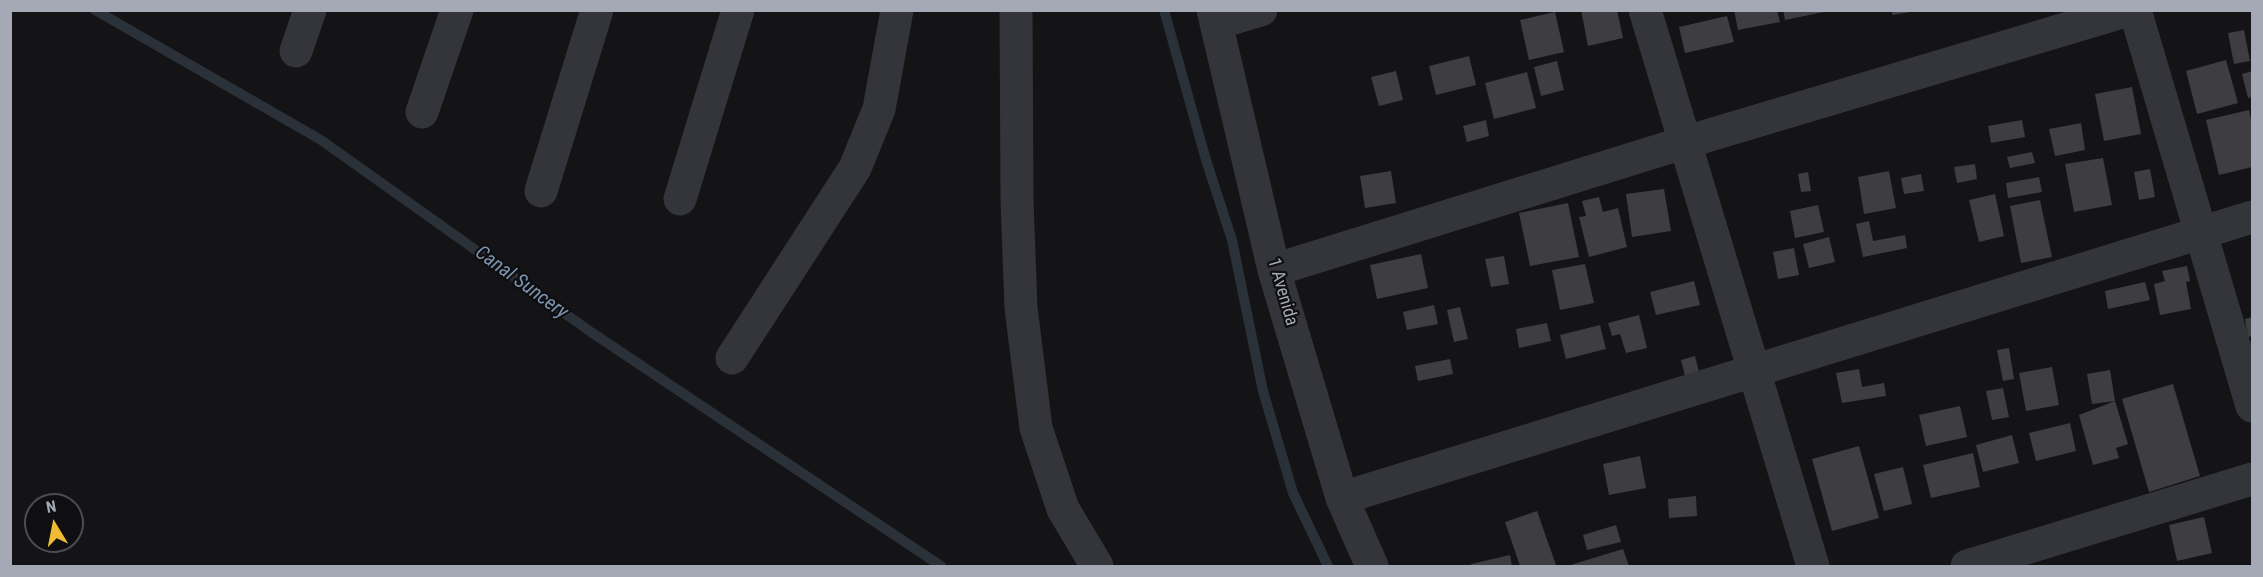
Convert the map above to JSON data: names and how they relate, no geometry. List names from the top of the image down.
{
  "streets": {
    "street": ["1 Avenida"]
  },
  "water": ["Canal Suncery"],
  "north": "top"
}
